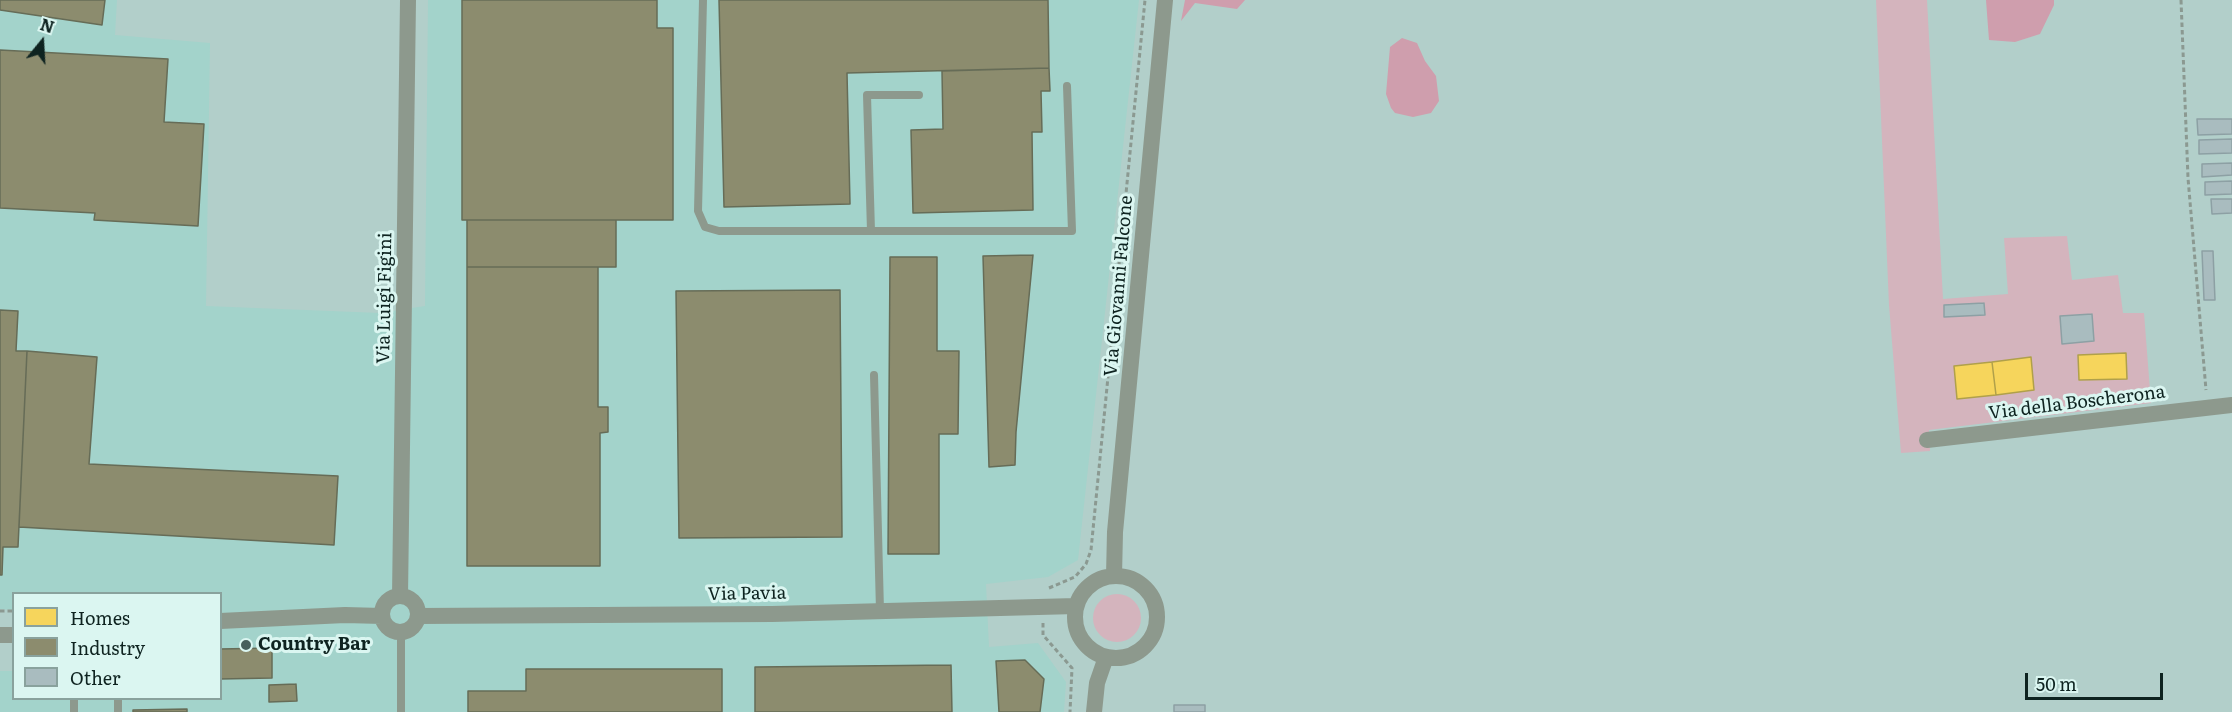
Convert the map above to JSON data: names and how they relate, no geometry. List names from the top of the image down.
{
  "streets": {
    "street": [
      "Via Giovanni Falcone",
      "Via Luigi Figini",
      "Via della Boscherona",
      "Via Pavia"
    ]
  },
  "crossings": [
    ["Via Giovanni Falcone", "Via Pavia"],
    ["Via Luigi Figini", "Via Pavia"]
  ],
  "places": ["Country Bar"],
  "legend": ["Homes", "Industry", "Other"],
  "scale_bar": "50 m",
  "north": "top"
}
